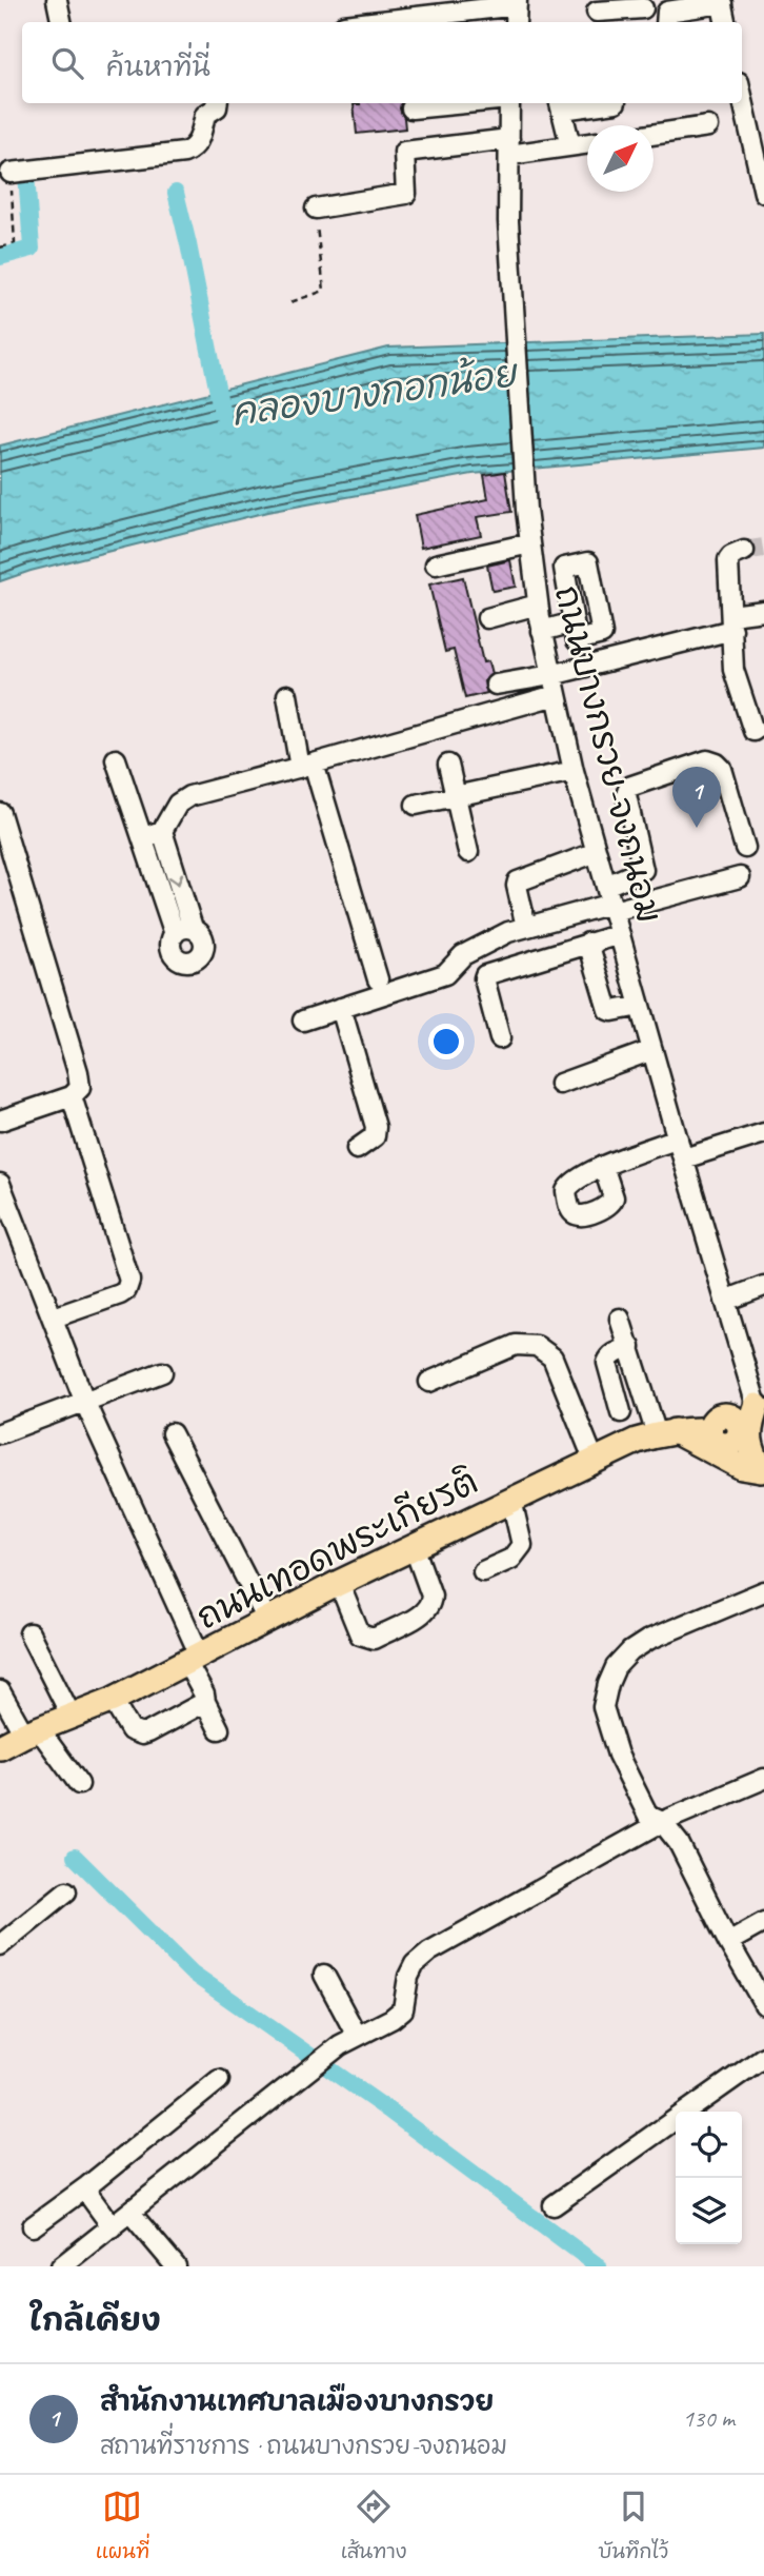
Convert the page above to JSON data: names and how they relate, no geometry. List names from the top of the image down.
{
  "streets": {
    "main road": ["ถนนเทอดพระเกียรติ"],
    "street": ["ถนนบางกรวย-จงถนอม"]
  },
  "water": ["คลองบางกอกน้อย"],
  "north": "top right",
  "page": {
    "search": "ค้นหาที่นี่",
    "pins": "1",
    "heading": "ใกล้เคียง",
    "list": [
      {
        "mark": "1",
        "name": "สำนักงานเทศบาลเมืองบางกรวย",
        "note": "สถานที่ราชการ · ถนนบางกรวย-จงถนอม",
        "value": "130 m"
      }
    ],
    "nav": ["แผนที่", "เส้นทาง", "บันทึกไว้"]
  }
}
